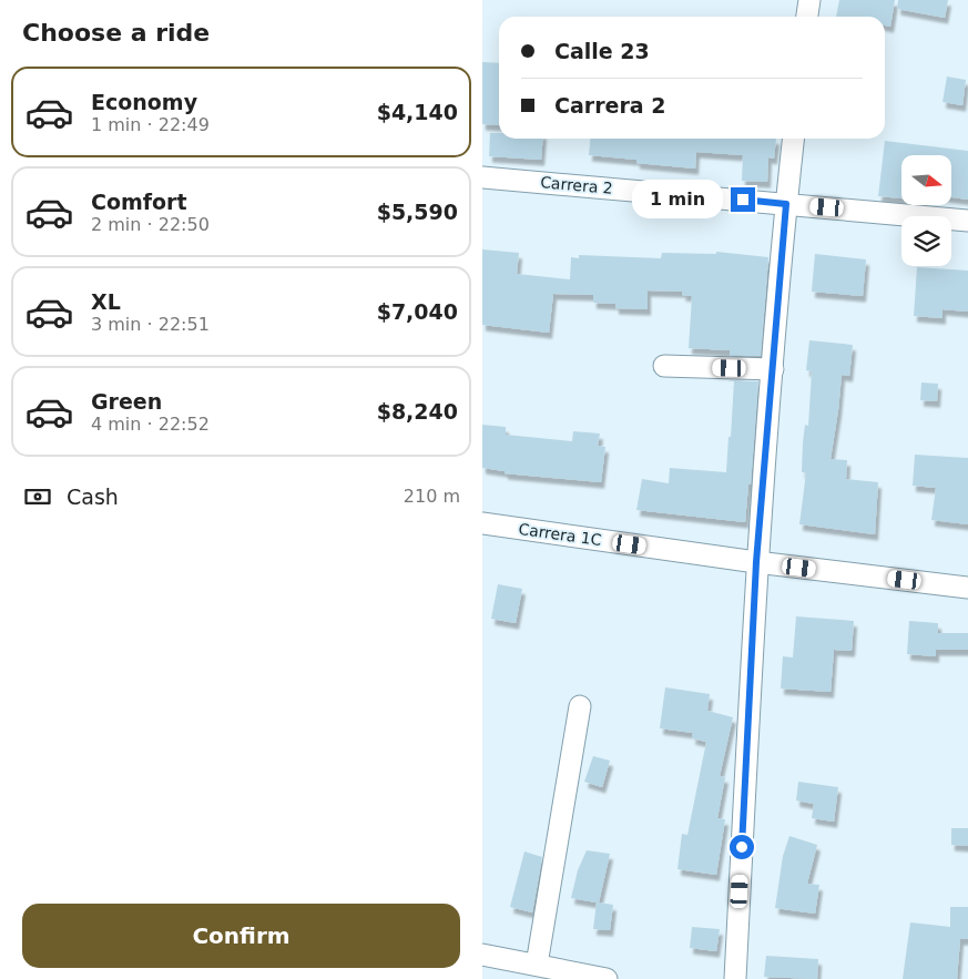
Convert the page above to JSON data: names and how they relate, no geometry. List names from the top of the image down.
{
  "streets": {
    "street": ["Carrera 2", "Carrera 1C"]
  },
  "north": "right",
  "page": {
    "heading": "Choose a ride",
    "banner": ["Calle 23", "Carrera 2"],
    "list": [
      {
        "name": "Economy",
        "note": "1 min · 22:49",
        "value": "$4,140"
      },
      {
        "name": "Comfort",
        "note": "2 min · 22:50",
        "value": "$5,590"
      },
      {
        "name": "XL",
        "note": "3 min · 22:51",
        "value": "$7,040"
      },
      {
        "name": "Green",
        "note": "4 min · 22:52",
        "value": "$8,240"
      }
    ],
    "bubble": "1 min",
    "pay": ["Cash", "210 m"],
    "buttons": "Confirm"
  }
}
